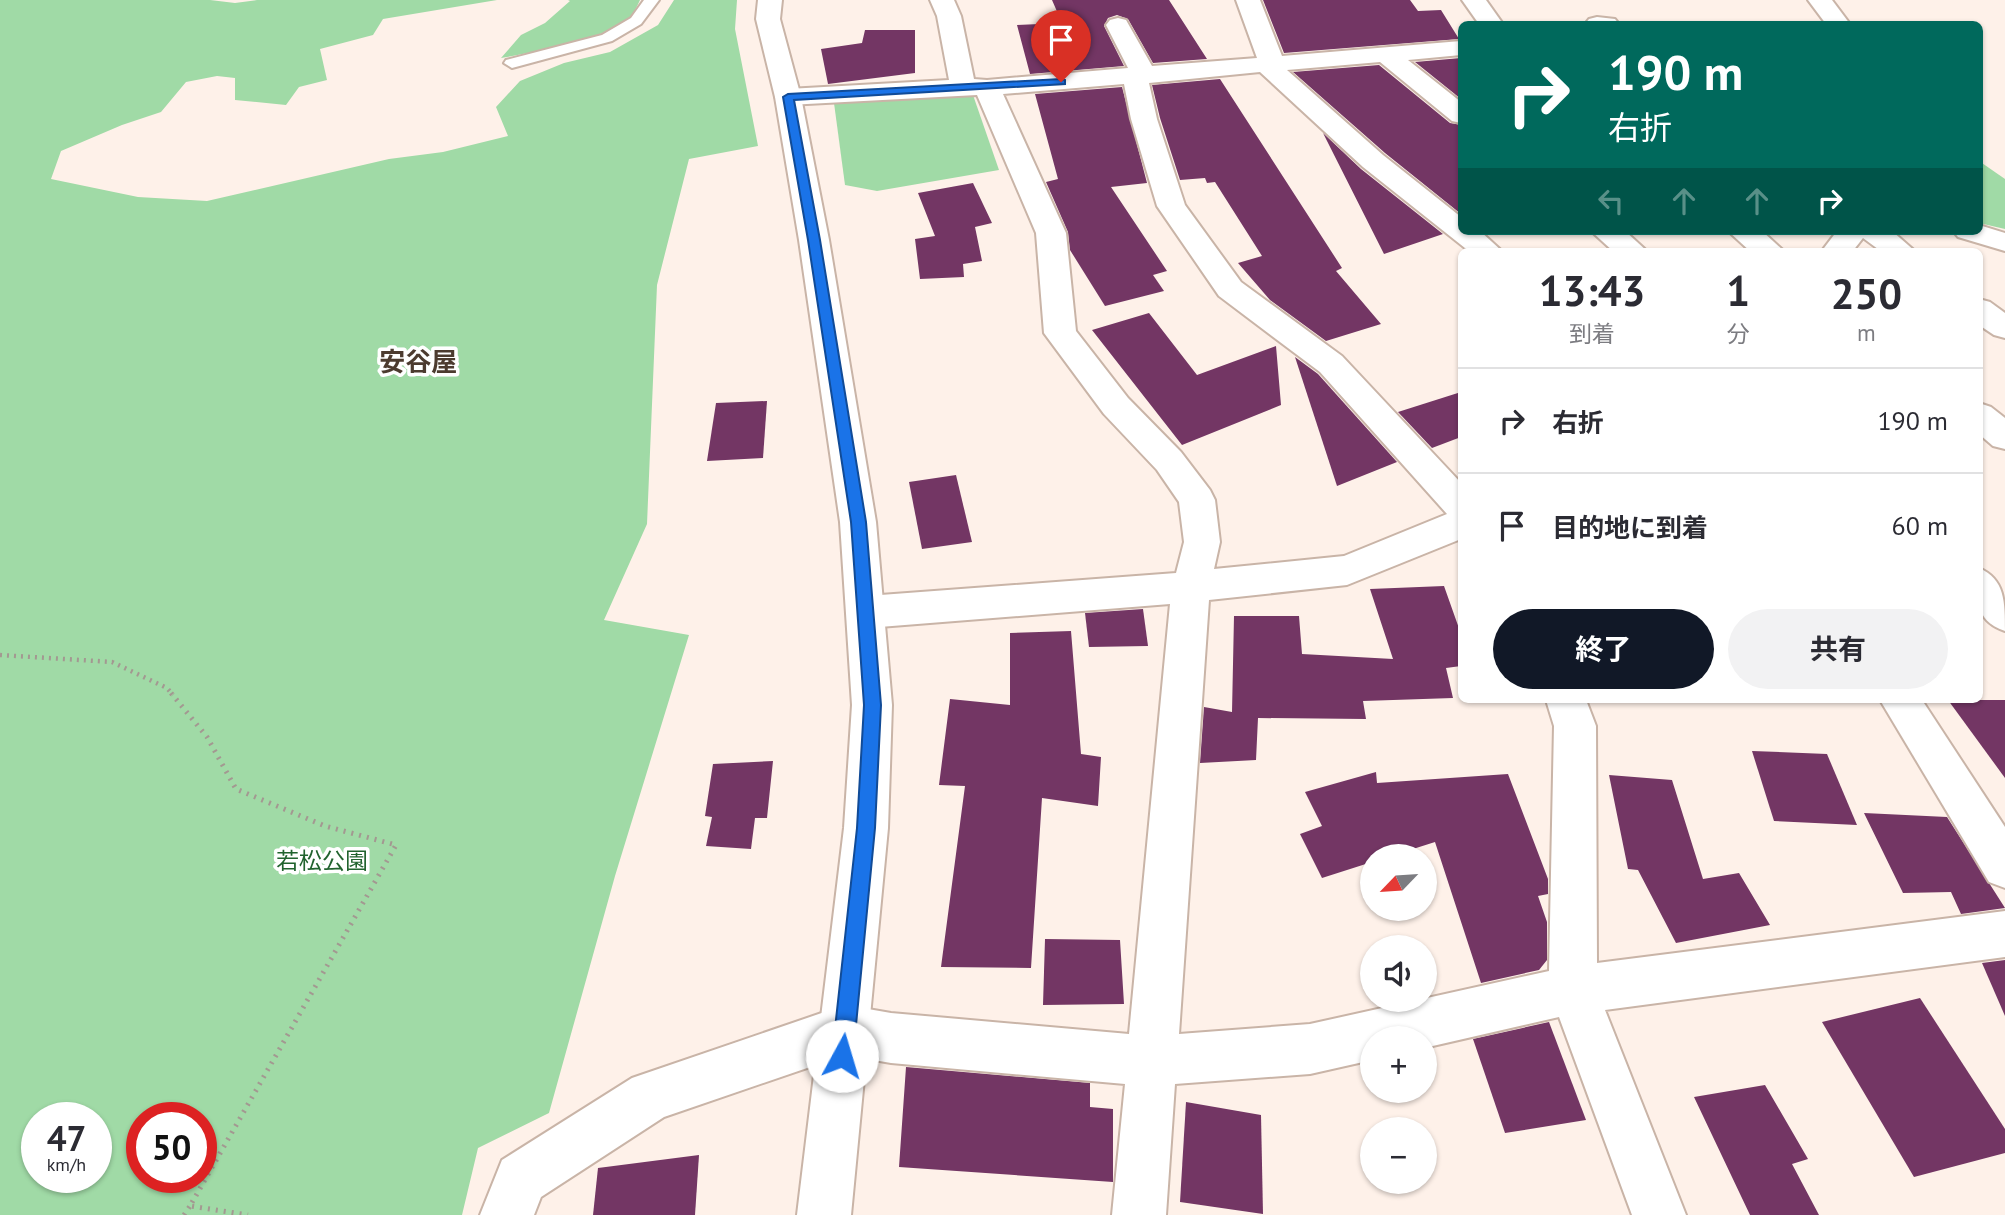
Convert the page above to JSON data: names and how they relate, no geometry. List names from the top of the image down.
{
  "districts": ["安谷屋"],
  "parks": ["若松公園"],
  "north": "bottom left",
  "page": {
    "turn": ["190 m", "右折"],
    "eta": [
      "13:43",
      "到着",
      "1",
      "分",
      "250",
      "m"
    ],
    "list": [
      {
        "name": "右折",
        "value": "190 m"
      },
      {
        "name": "目的地に到着",
        "value": "60 m"
      }
    ],
    "buttons": ["終了", "共有"],
    "map_buttons": ["+", "−"],
    "speed": "47 km/h",
    "limit": "50"
  }
}
